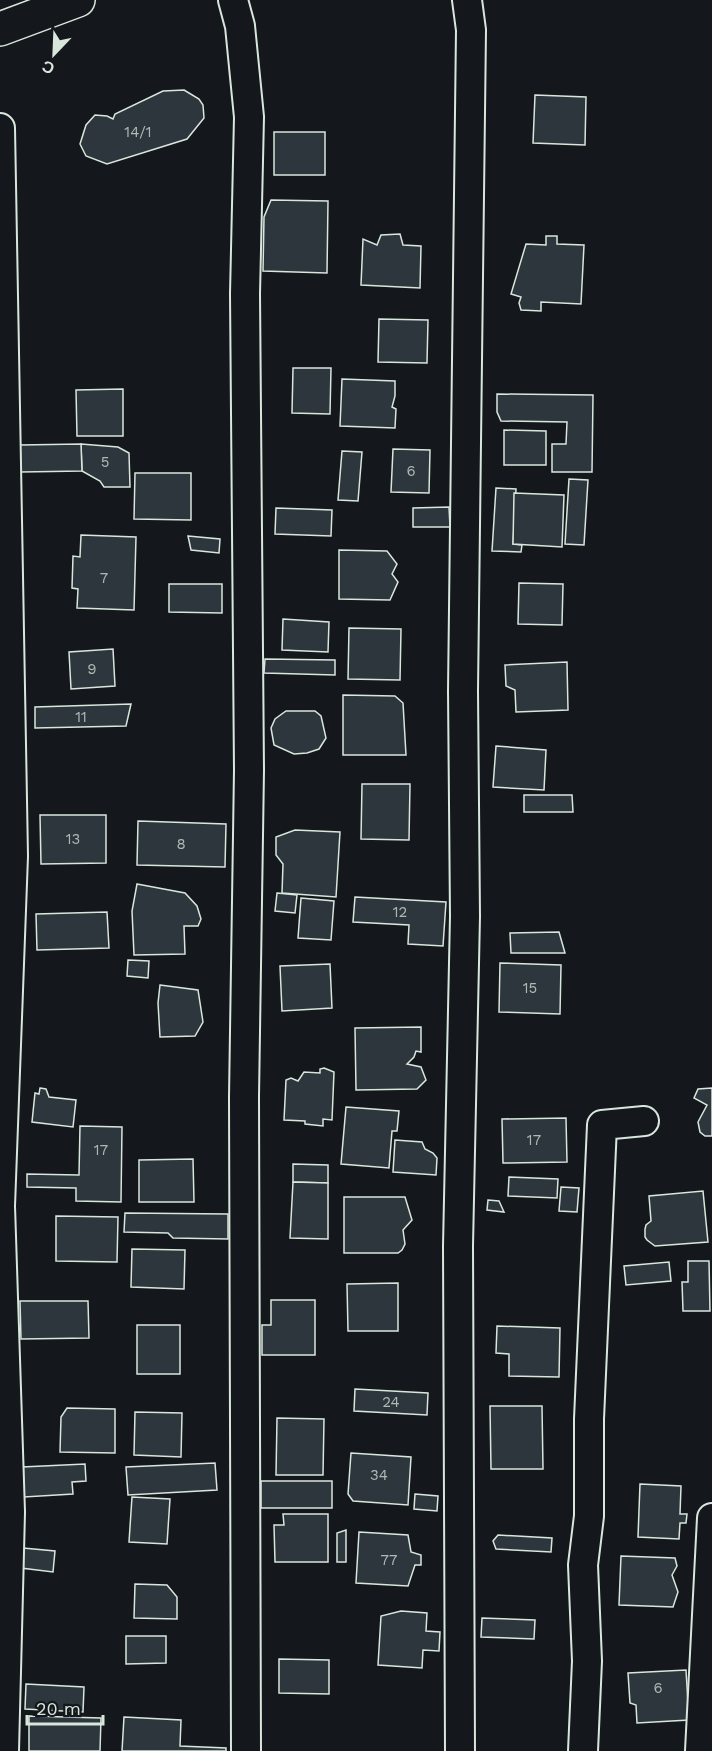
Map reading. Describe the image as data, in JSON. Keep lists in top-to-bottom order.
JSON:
{
  "house_numbers": [
    "14/1",
    "5",
    "6",
    "7",
    "9",
    "11",
    "13",
    "8",
    "12",
    "15",
    "17",
    "17",
    "24",
    "34",
    "77",
    "6"
  ],
  "scale_bar": "20 m",
  "north": "bottom left"
}
